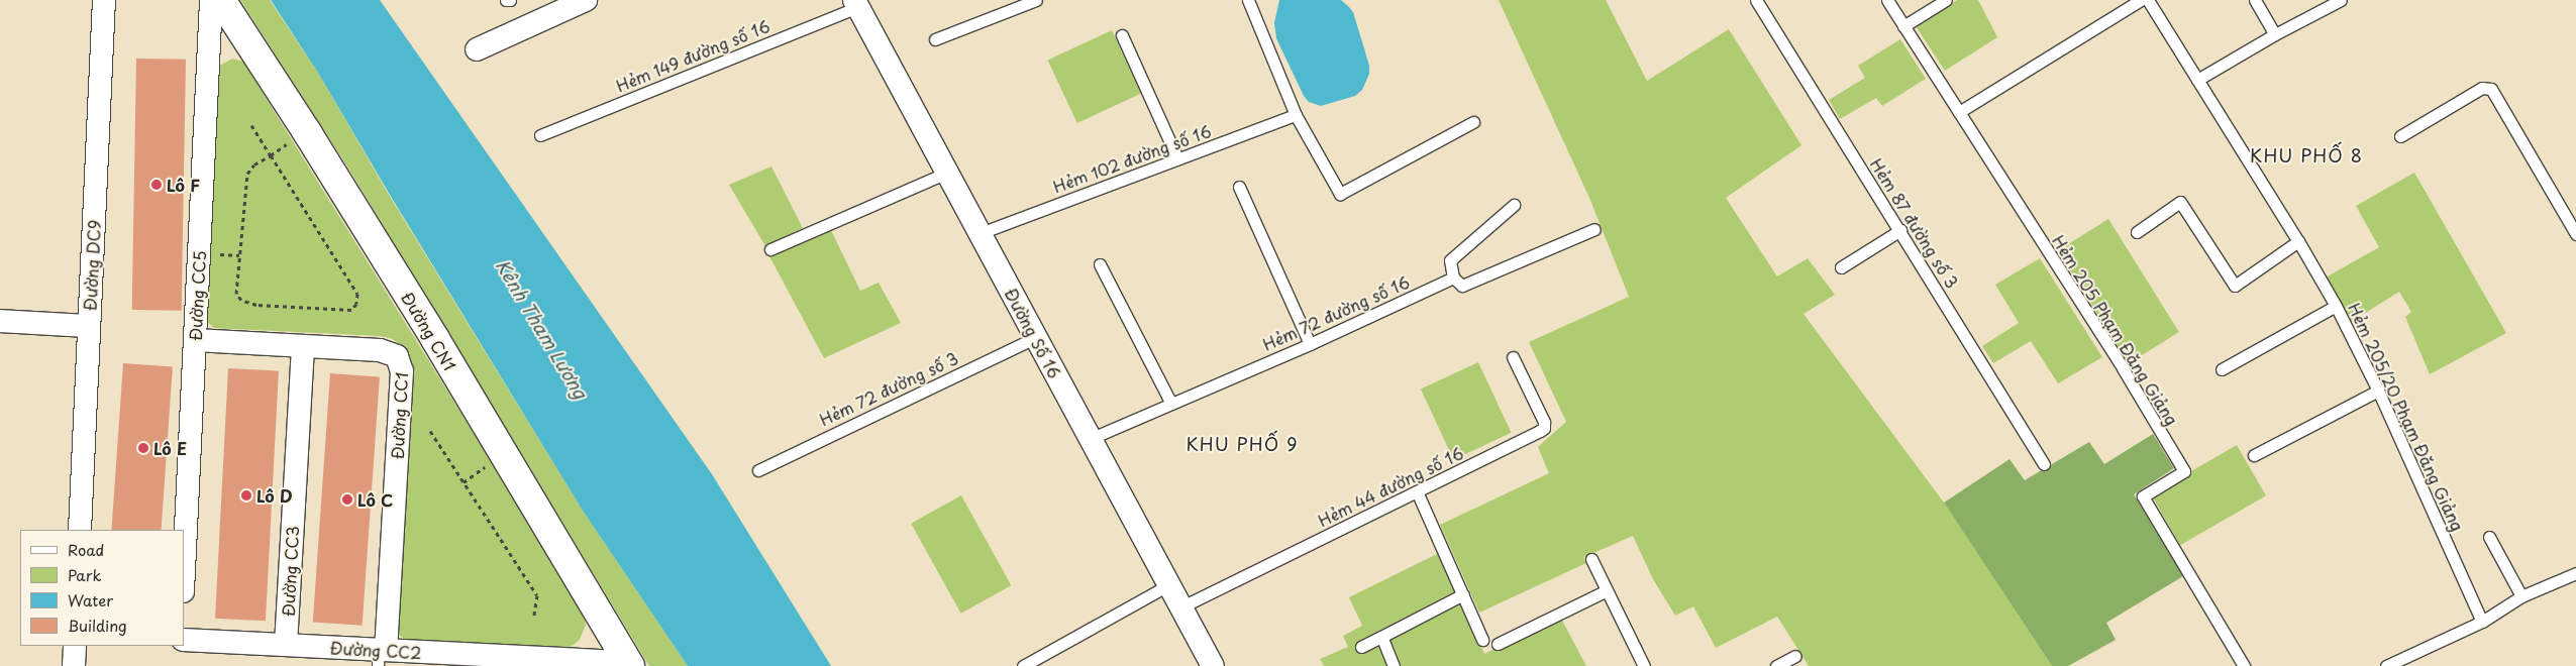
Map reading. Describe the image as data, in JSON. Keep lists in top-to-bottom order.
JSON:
{
  "streets": {
    "street": [
      "Đường DC9",
      "Đường CC5",
      "Đường CN1",
      "Đường Số 16",
      "Đường CC1",
      "Đường CC3",
      "Đường CC2"
    ],
    "lane": [
      "Hẻm 149 đường số 16",
      "Hẻm 102 đường số 16",
      "Hẻm 87 đường số 3",
      "Hẻm 72 đường số 16",
      "Hẻm 205 Phạm Đăng Giảng",
      "Hẻm 72 đường số 3",
      "Hẻm 205/20 Phạm Đăng Giảng",
      "Hẻm 44 đường số 16"
    ]
  },
  "crossings": [
    ["Hẻm 149 đường số 16", "Đường Số 16"],
    ["Hẻm 102 đường số 16", "Đường Số 16"],
    ["Đường CC5", "Đường CC1"],
    ["Hẻm 72 đường số 16", "Đường Số 16"],
    ["Đường CN1", "Đường CC2"],
    ["Đường Số 16", "Hẻm 72 đường số 3"],
    ["Đường Số 16", "Hẻm 44 đường số 16"],
    ["Đường CC1", "Đường CC3"],
    ["Đường CC1", "Đường CC2"],
    ["Đường CC3", "Đường CC2"]
  ],
  "districts": ["KHU PHỐ 8", "KHU PHỐ 9"],
  "water": ["Kênh Tham Lương"],
  "places": [
    "Lô F",
    "Lô E",
    "Lô D",
    "Lô C"
  ],
  "legend": [
    "Road",
    "Park",
    "Water",
    "Building"
  ]
}
